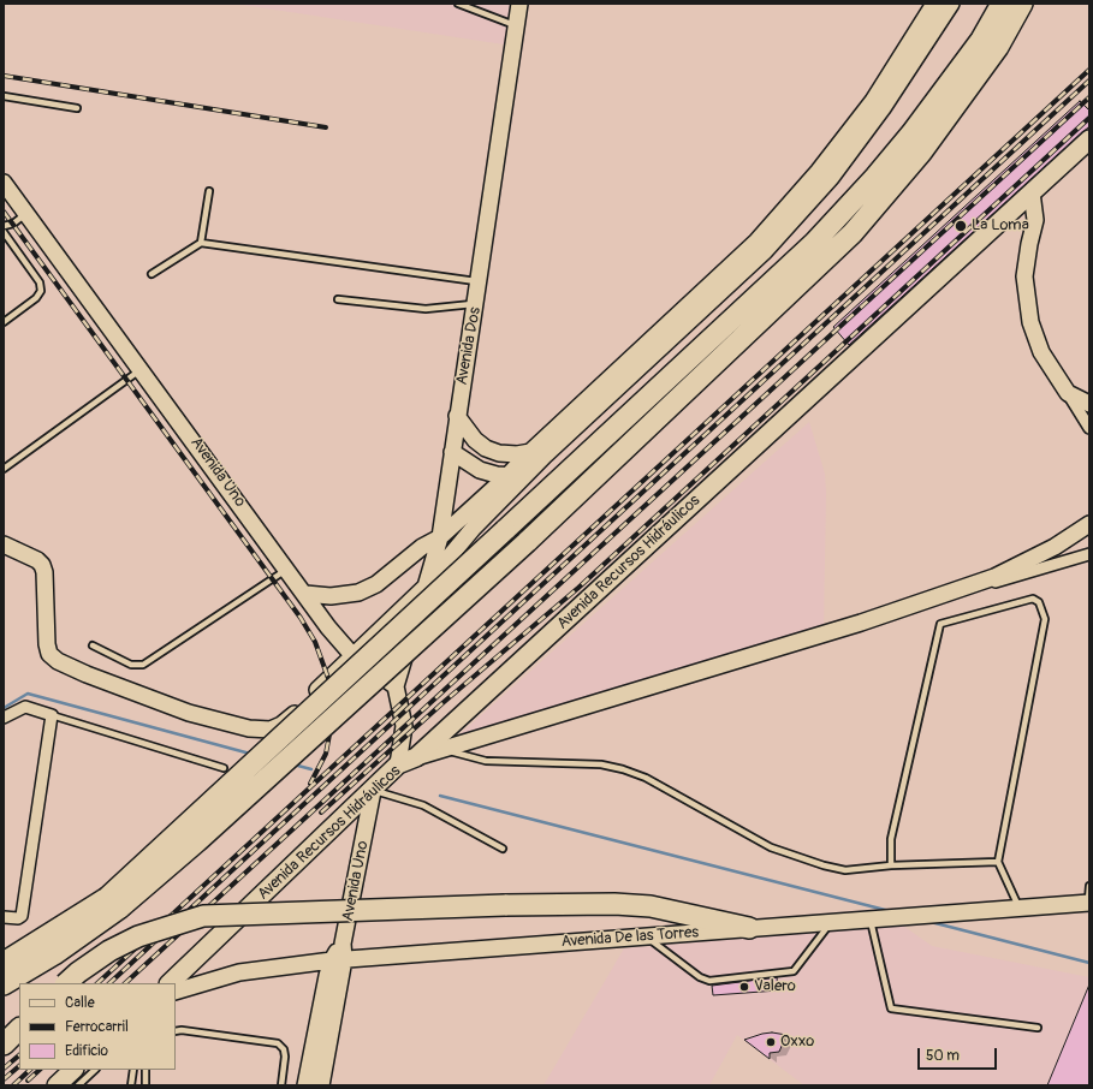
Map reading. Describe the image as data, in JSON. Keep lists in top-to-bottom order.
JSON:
{
  "streets": {
    "main road": [
      "Avenida Dos",
      "Avenida Uno",
      "Avenida Recursos Hidráulicos",
      "Avenida De las Torres"
    ]
  },
  "crossings": [
    ["Avenida Dos", "Avenida Uno"],
    ["Avenida Uno", "Avenida Recursos Hidráulicos"],
    ["Avenida Uno", "Avenida De las Torres"]
  ],
  "places": ["La Loma", "Valero", "Oxxo"],
  "legend": ["Calle", "Ferrocarril", "Edificio"],
  "scale_bar": "50 m"
}
